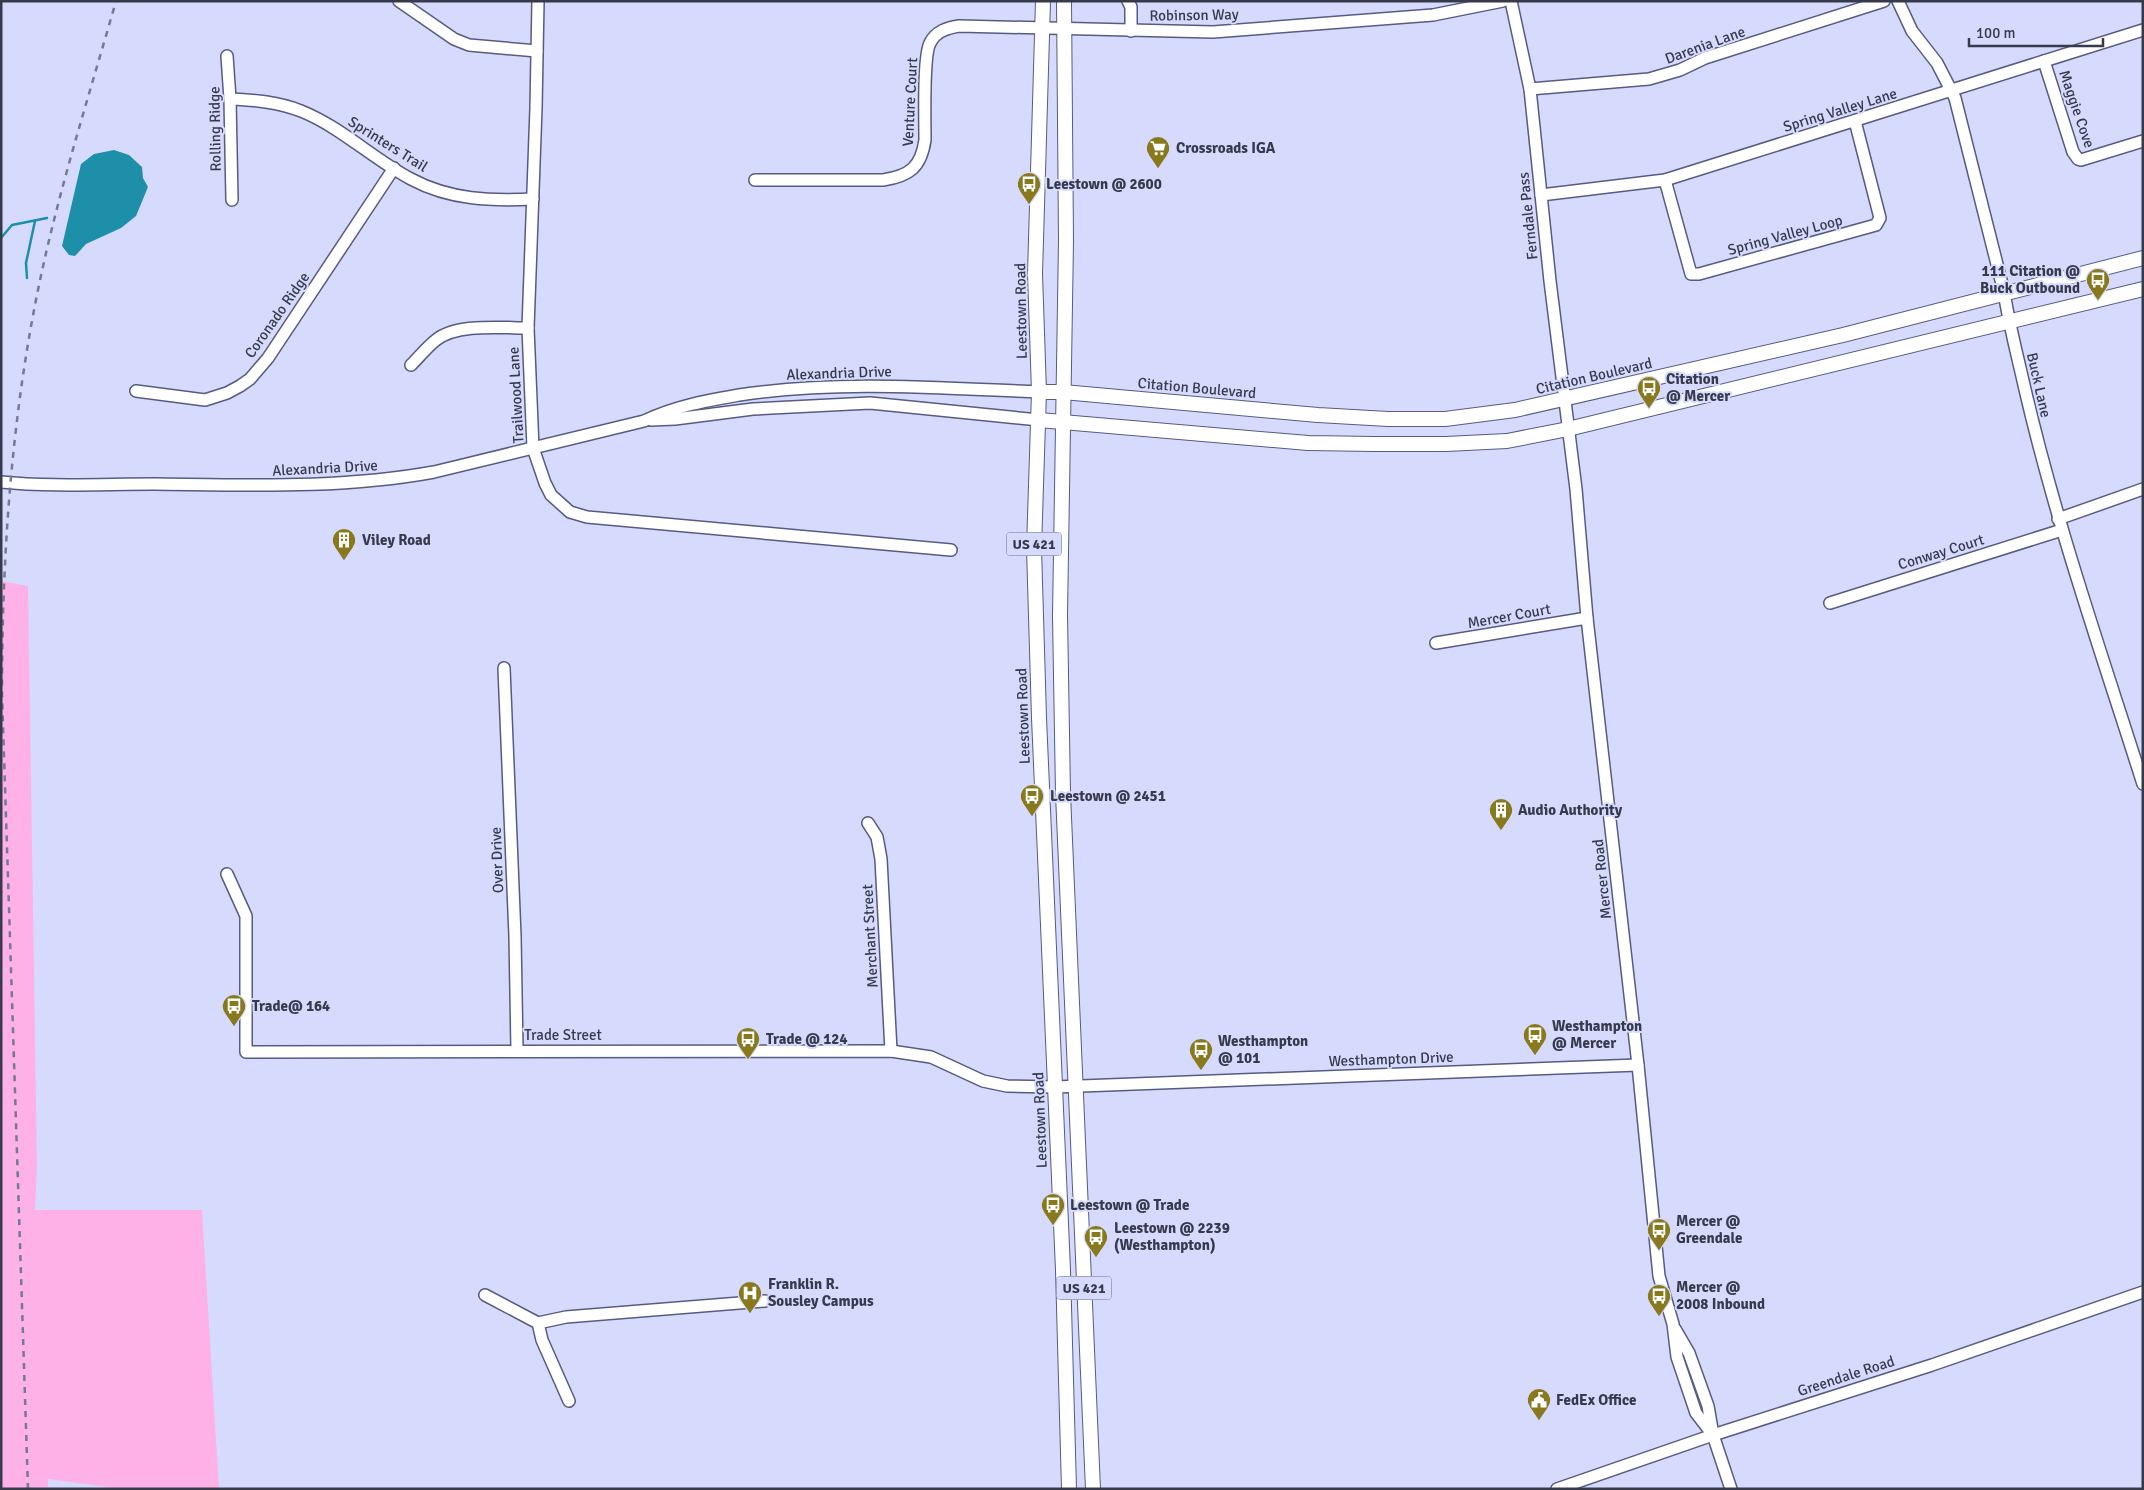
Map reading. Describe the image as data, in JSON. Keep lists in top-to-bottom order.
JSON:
{
  "streets": {
    "main road": ["Leestown Road", "Citation Boulevard", "US 421"],
    "street": [
      "Robinson Way",
      "Darenia Lane",
      "Venture Court",
      "Maggie Cove",
      "Spring Valley Lane",
      "Rolling Ridge",
      "Sprinters Trail",
      "Ferndale Pass",
      "Spring Valley Loop",
      "Coronado Ridge",
      "Alexandria Drive",
      "Buck Lane",
      "Trailwood Lane",
      "Conway Court",
      "Mercer Court",
      "Over Drive",
      "Mercer Road",
      "Merchant Street",
      "Trade Street",
      "Westhampton Drive",
      "Greendale Road"
    ]
  },
  "crossings": [
    ["Robinson Way", "Venture Court"],
    ["Robinson Way", "US 421"],
    ["Darenia Lane", "Ferndale Pass"],
    ["Venture Court", "Leestown Road"],
    ["Venture Court", "US 421"],
    ["Maggie Cove", "Spring Valley Lane"],
    ["Spring Valley Lane", "Ferndale Pass"],
    ["Spring Valley Lane", "Spring Valley Loop"],
    ["Spring Valley Lane", "Buck Lane"],
    ["Rolling Ridge", "Sprinters Trail"],
    ["Sprinters Trail", "Coronado Ridge"],
    ["Sprinters Trail", "Trailwood Lane"],
    ["Ferndale Pass", "Citation Boulevard"],
    ["Ferndale Pass", "Mercer Road"],
    ["Leestown Road", "Alexandria Drive"],
    ["Leestown Road", "Citation Boulevard"],
    ["Leestown Road", "Trade Street"],
    ["Leestown Road", "Westhampton Drive"],
    ["Alexandria Drive", "Citation Boulevard"],
    ["Alexandria Drive", "Trailwood Lane"],
    ["Citation Boulevard", "Buck Lane"],
    ["Citation Boulevard", "US 421"],
    ["Buck Lane", "Conway Court"],
    ["US 421", "Westhampton Drive"],
    ["Mercer Court", "Mercer Road"],
    ["Over Drive", "Trade Street"],
    ["Mercer Road", "Westhampton Drive"],
    ["Mercer Road", "Greendale Road"],
    ["Merchant Street", "Trade Street"],
    ["Trade Street", "Westhampton Drive"]
  ],
  "places": {
    "supermarket": ["Crossroads IGA"],
    "bus stop": [
      "Leestown @ 2600",
      "111 Citation @ Buck Outbound",
      "Citation @ Mercer",
      "Leestown @ 2451",
      "Trade@ 164",
      "Westhampton @ Mercer",
      "Trade @ 124",
      "Westhampton @ 101",
      "Leestown @ Trade",
      "Mercer @ Greendale",
      "Leestown @ 2239 (Westhampton)",
      "Mercer @ 2008 Inbound"
    ],
    "building": ["Viley Road", "Audio Authority"],
    "hospital": ["Franklin R. Sousley Campus"],
    "public building": ["FedEx Office"]
  },
  "scale_bar": "100 m"
}
